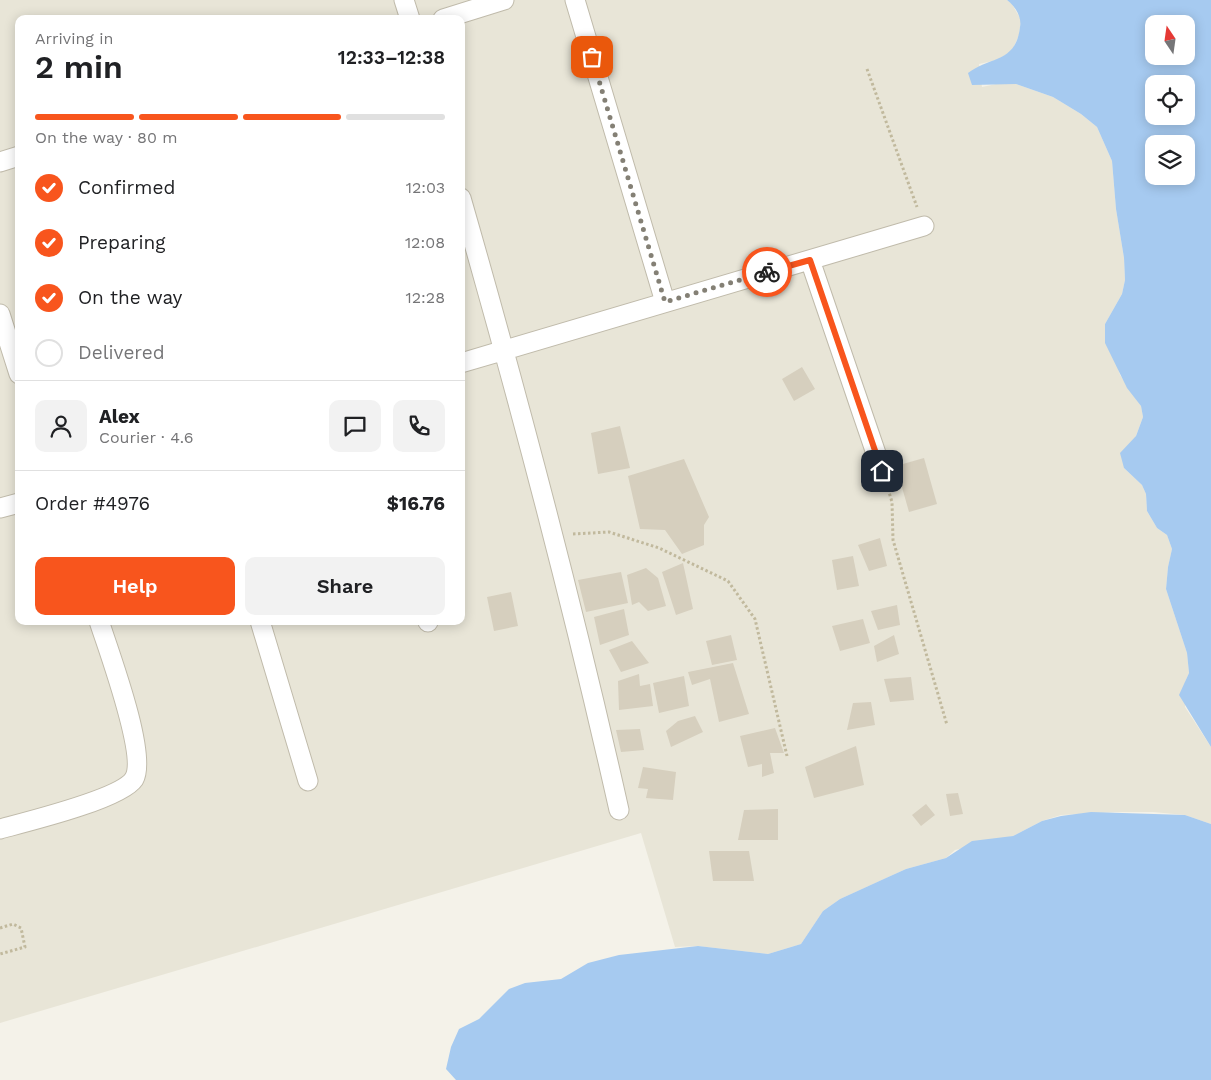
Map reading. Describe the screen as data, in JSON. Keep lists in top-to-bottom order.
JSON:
{
  "north": "top",
  "page": {
    "heading": ["2 min", "Arriving in", "12:33–12:38"],
    "panel": [
      "Alex",
      "Courier · 4.6",
      "Order #4976",
      "$16.76"
    ],
    "bar": "On the way · 80 m",
    "list": [
      ["Confirmed", "12:03"],
      ["Preparing", "12:08"],
      ["On the way", "12:28"],
      "Delivered"
    ],
    "buttons": ["Help", "Share"]
  }
}
